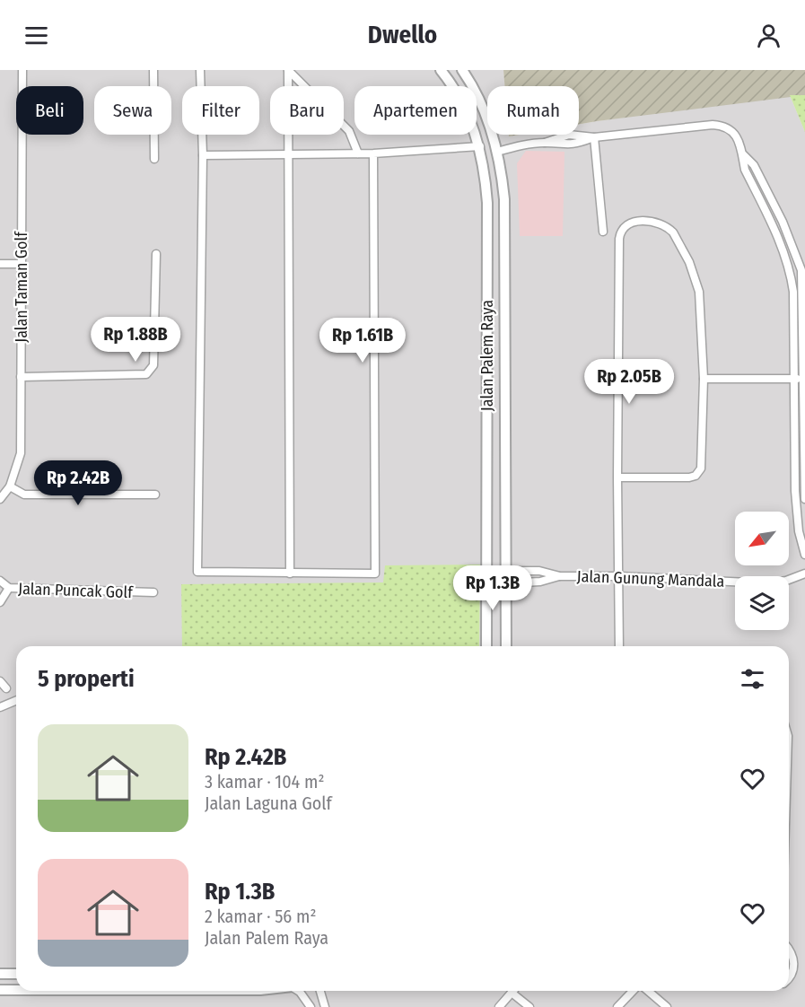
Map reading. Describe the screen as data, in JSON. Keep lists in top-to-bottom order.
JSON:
{
  "streets": {
    "street": [
      "Jalan Taman Golf",
      "Jalan Palem Raya",
      "Jalan Gunung Mandala",
      "Jalan Puncak Golf"
    ]
  },
  "crossings": [
    ["Jalan Palem Raya", "Jalan Gunung Mandala"]
  ],
  "north": "bottom left",
  "page": {
    "header": "Dwello",
    "chip": [
      "Beli",
      "Sewa",
      "Filter",
      "Baru",
      "Apartemen",
      "Rumah"
    ],
    "price": [
      "Rp 1.88B",
      "Rp 1.61B",
      "Rp 2.05B",
      "Rp 2.42B",
      "Rp 1.3B"
    ],
    "heading": "5 properti",
    "list": [
      {
        "name": "Rp 2.42B",
        "note": "3 kamar · 104 m² · Jalan Laguna Golf"
      },
      {
        "name": "Rp 1.3B",
        "note": "2 kamar · 56 m² · Jalan Palem Raya"
      }
    ]
  }
}
